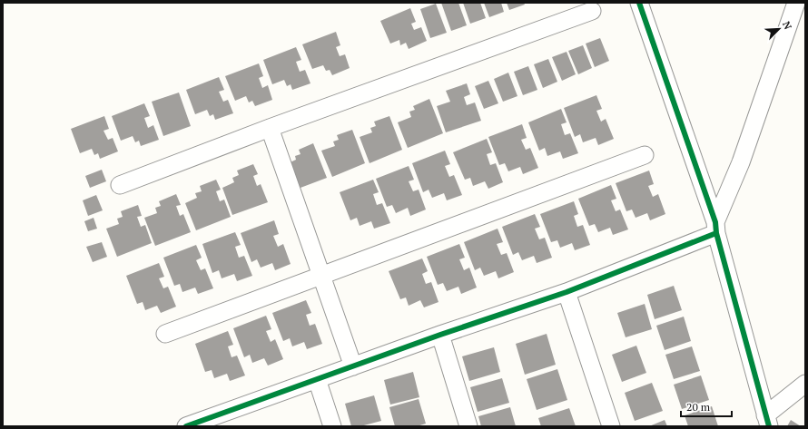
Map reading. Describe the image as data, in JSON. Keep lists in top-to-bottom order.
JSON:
{
  "scale_bar": "20 m",
  "north": "top right"
}
